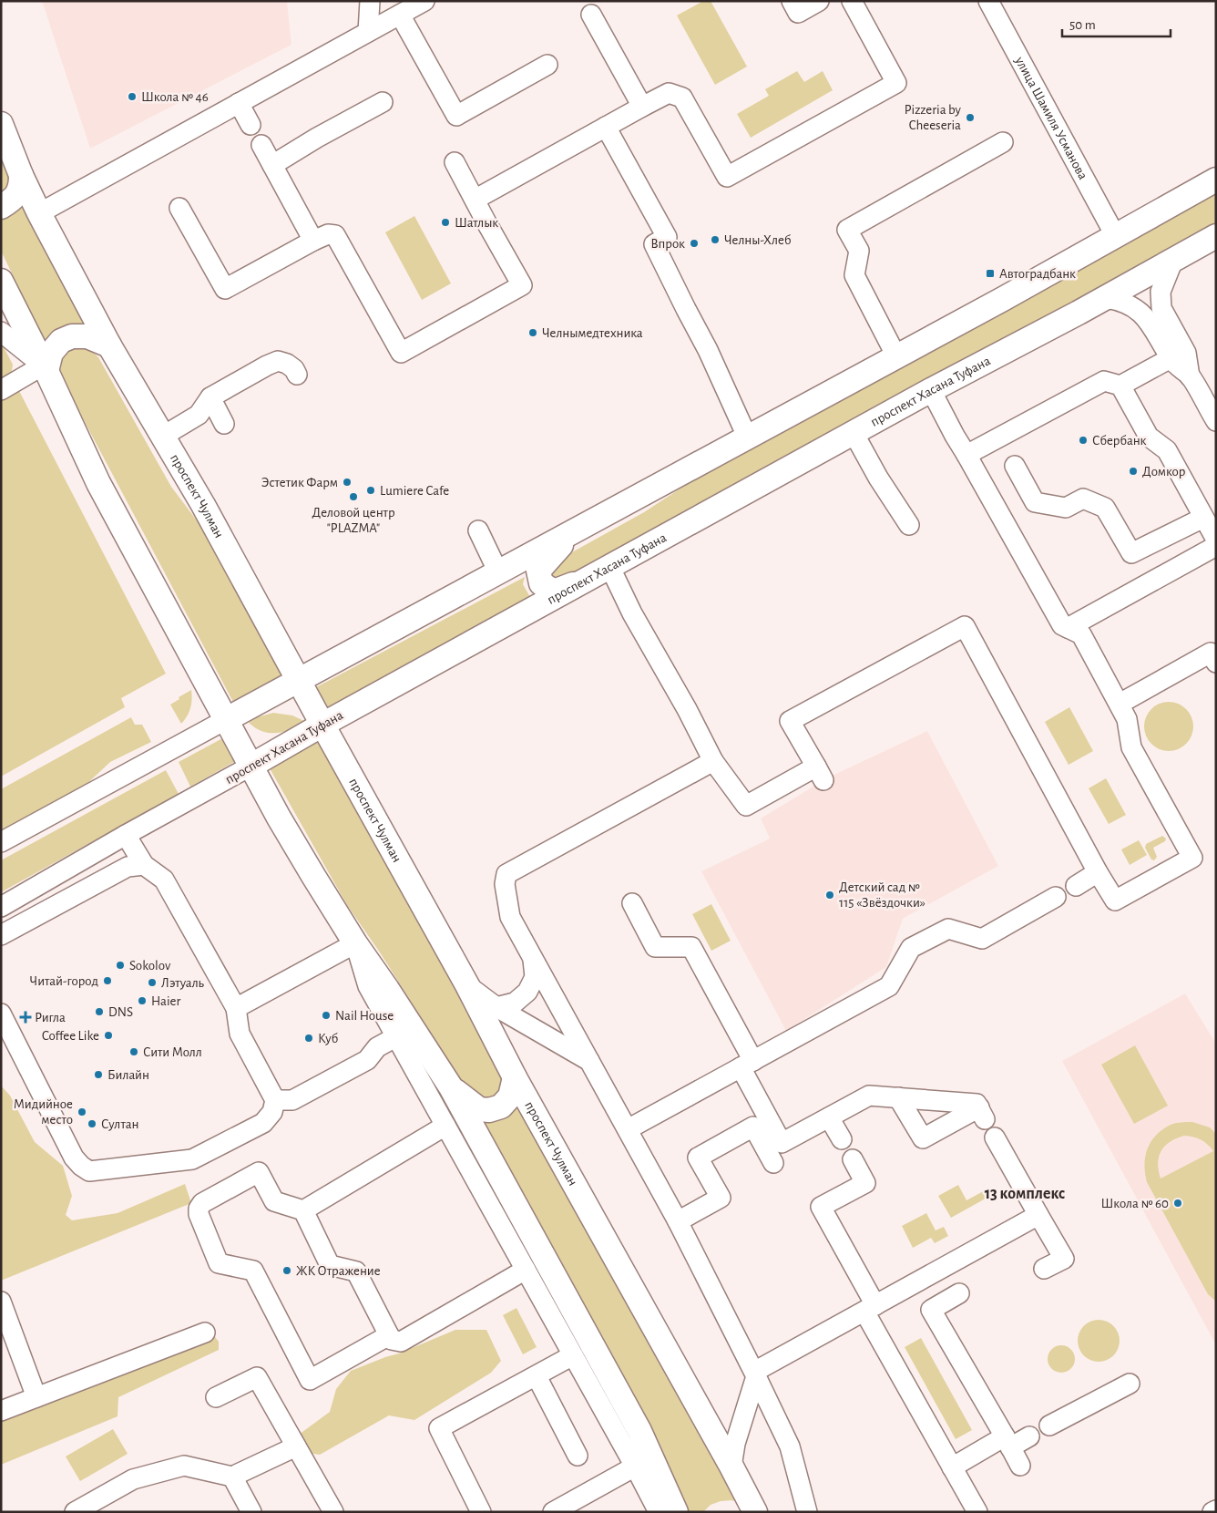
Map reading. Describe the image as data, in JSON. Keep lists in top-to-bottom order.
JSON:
{
  "streets": {
    "main road": ["проспект Хасана Туфана", "проспект Чулман"],
    "street": ["улица Шамиля Усманова"]
  },
  "crossings": [
    ["проспект Хасана Туфана", "проспект Чулман"]
  ],
  "districts": ["13 комплекс"],
  "places": {
    "other": [
      "Школа № 46",
      "Pizzeria by Cheeseria",
      "Шатлык",
      "Челны-Хлеб",
      "Впрок",
      "Челнымедтехника",
      "Сбербанк",
      "Домкор",
      "Эстетик Фарм",
      "Lumiere Cafe",
      "Деловой центр \"PLAZMA\"",
      "Детский сад № 115 «Звёздочки»",
      "Sokolov",
      "Читай-город",
      "Лэтуаль",
      "Haier",
      "DNS",
      "Nail House",
      "Coffee Like",
      "Куб",
      "Сити Молл",
      "Билайн",
      "Мидийное место",
      "Султан",
      "Школа № 60",
      "ЖК Отражение"
    ],
    "transit": ["Автоградбанк"],
    "health": ["Ригла"]
  },
  "scale_bar": "50 m"
}
